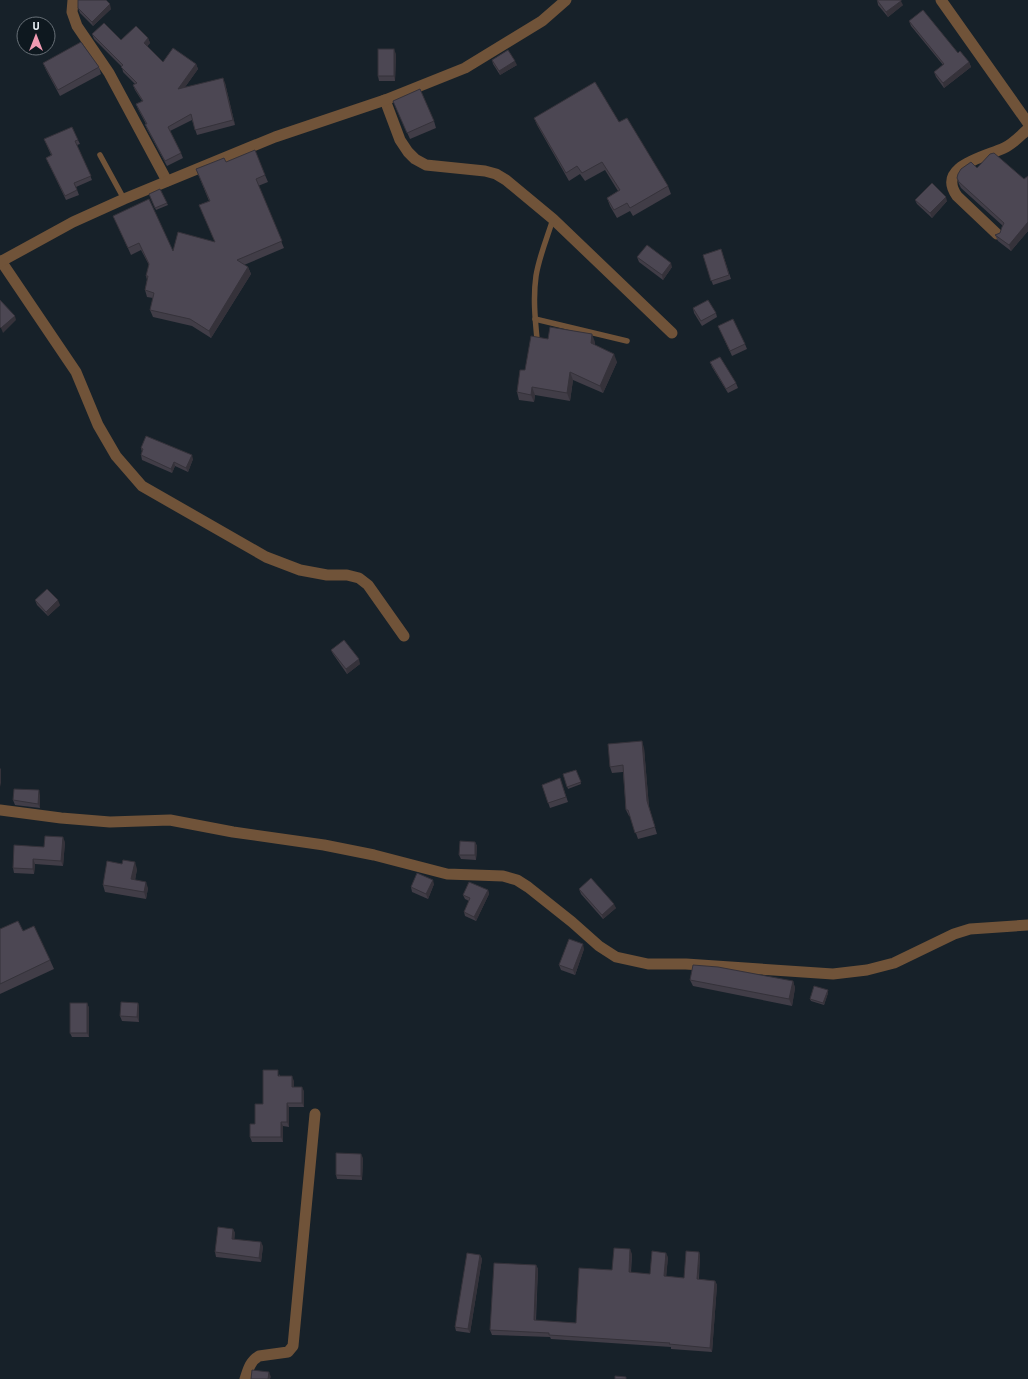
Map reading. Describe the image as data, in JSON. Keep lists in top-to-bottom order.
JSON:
{
  "north": "top"
}
